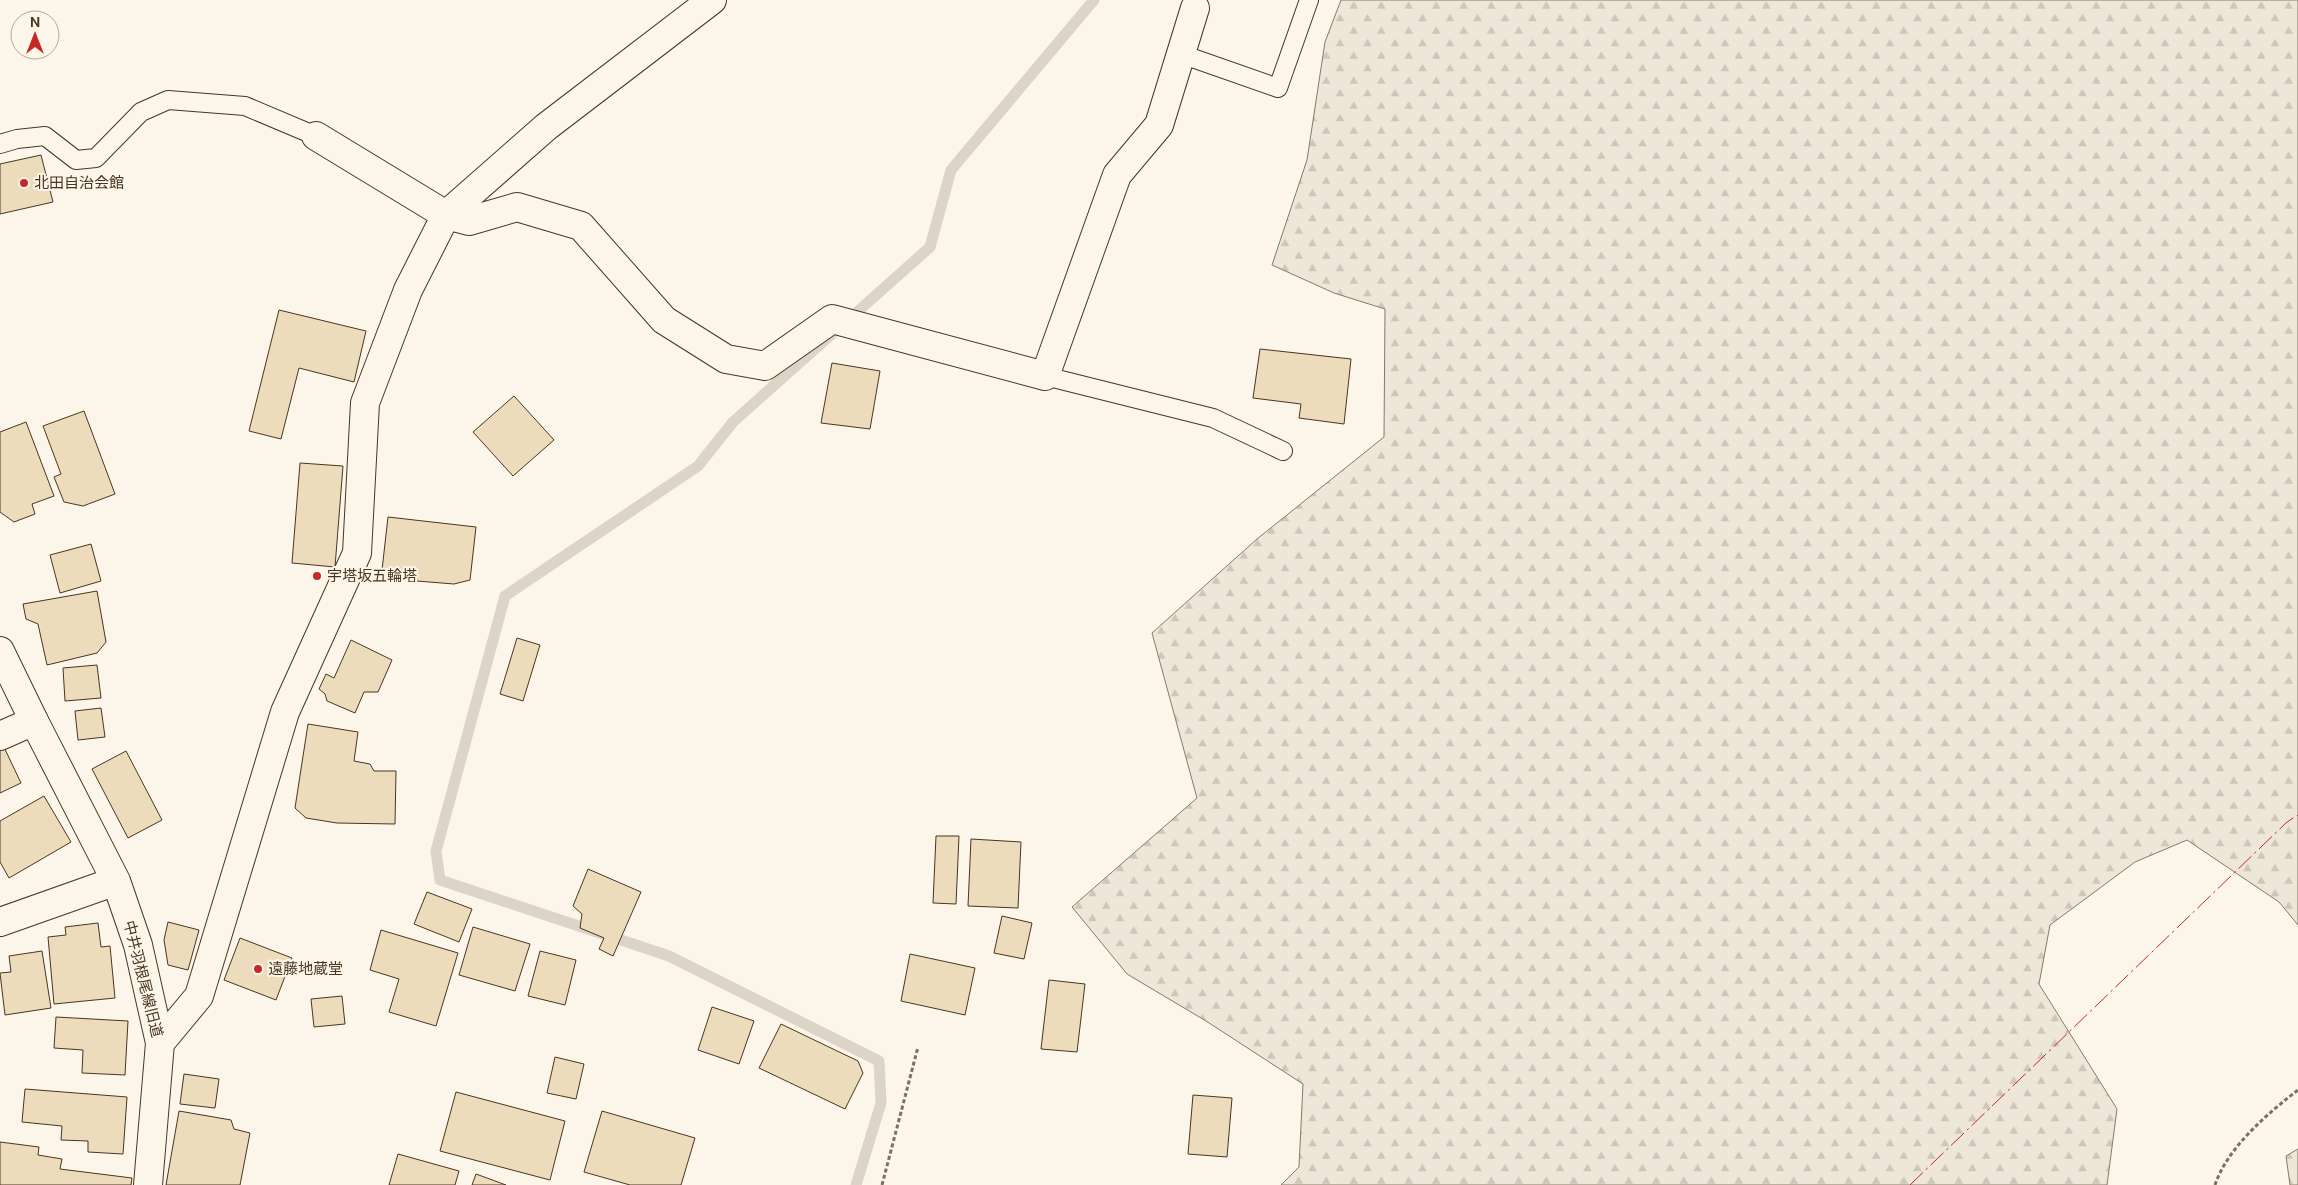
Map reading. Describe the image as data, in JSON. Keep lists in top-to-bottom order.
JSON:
{
  "streets": {
    "street": ["中井羽根尾線旧道"]
  },
  "places": ["北田自治会館", "宇塔坂五輪塔", "遠藤地蔵堂"],
  "north": "top"
}
